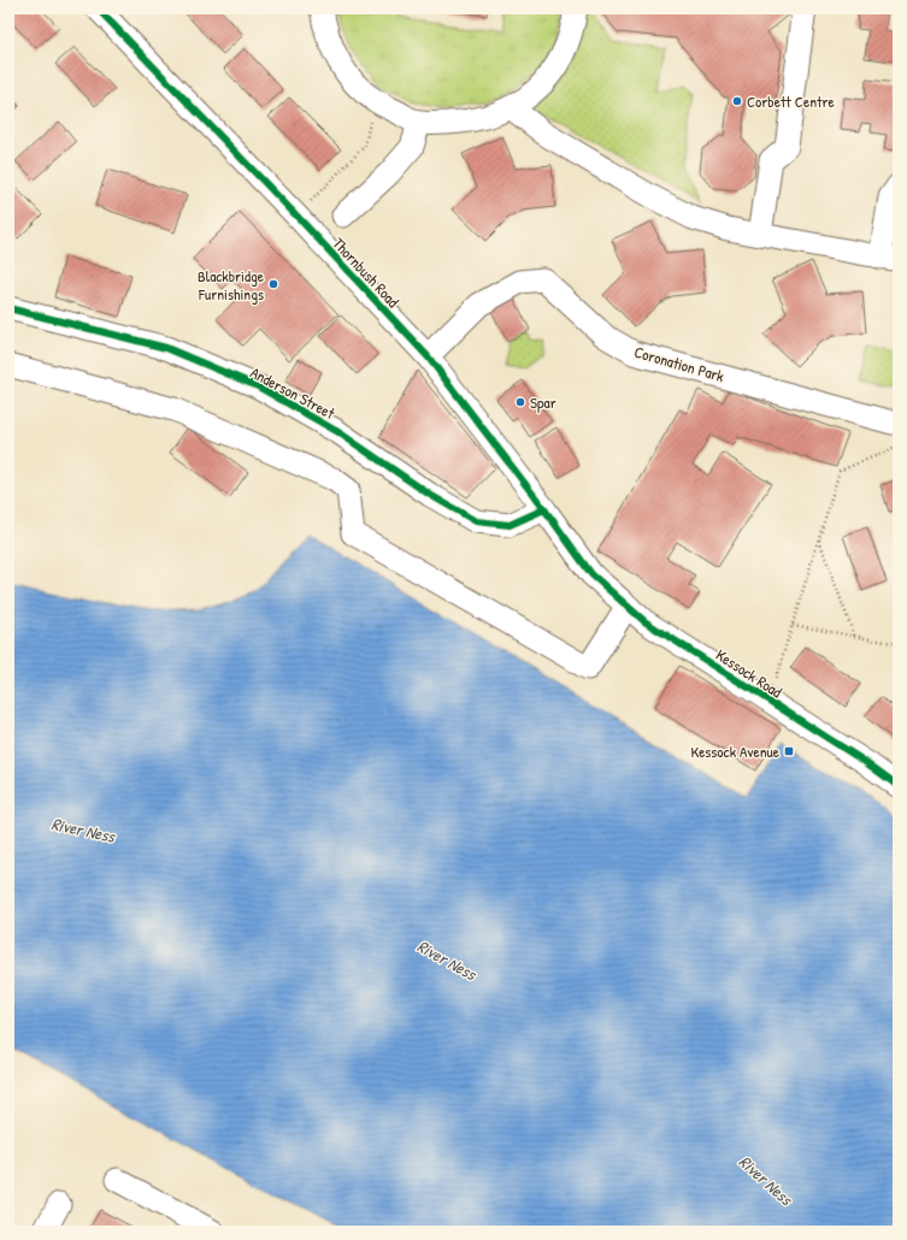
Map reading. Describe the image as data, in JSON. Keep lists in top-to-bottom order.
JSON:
{
  "streets": {
    "street": [
      "Thornbush Road",
      "Coronation Park",
      "Anderson Street",
      "Kessock Road"
    ]
  },
  "crossings": [
    ["Thornbush Road", "Coronation Park"],
    ["Thornbush Road", "Anderson Street"],
    ["Thornbush Road", "Kessock Road"]
  ],
  "water": ["River Ness"],
  "places": {
    "other": ["Corbett Centre", "Blackbridge Furnishings", "Spar"],
    "transit": ["Kessock Avenue"]
  }
}
